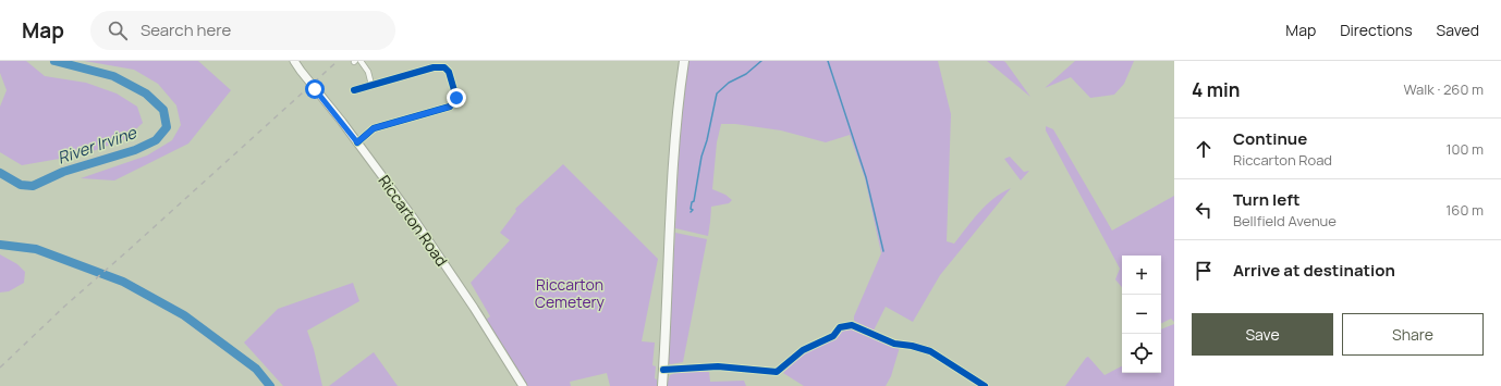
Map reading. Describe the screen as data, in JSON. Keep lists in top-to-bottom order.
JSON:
{
  "streets": {
    "main road": ["Riccarton Road"]
  },
  "water": ["River Irvine"],
  "parks": ["Riccarton Cemetery"],
  "page": {
    "header": "Map",
    "search": "Search here",
    "nav": ["Map", "Directions", "Saved"],
    "heading": ["4 min", "Walk · 260 m"],
    "list": [
      ["Continue", "Riccarton Road", "100 m"],
      ["Turn left", "Bellfield Avenue", "160 m"],
      "Arrive at destination"
    ],
    "map_buttons": ["+", "−"],
    "buttons": ["Save", "Share"]
  }
}
